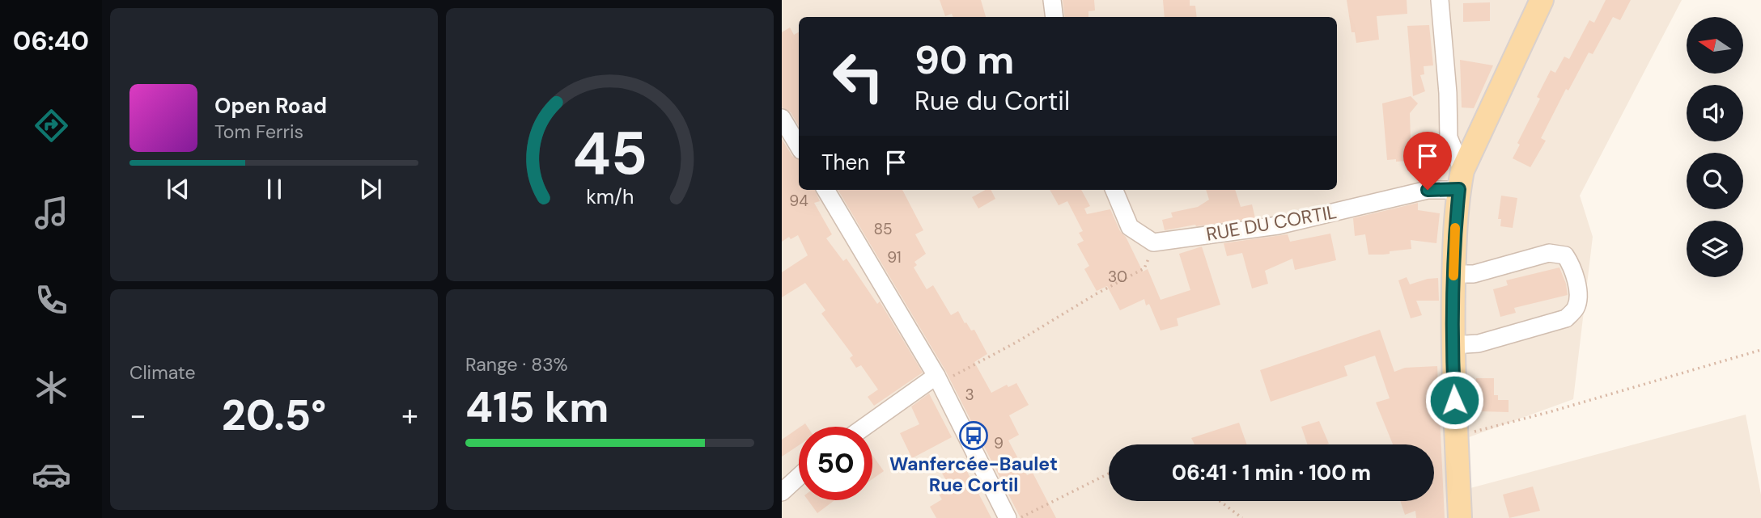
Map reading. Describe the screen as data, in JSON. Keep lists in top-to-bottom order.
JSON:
{
  "streets": {
    "street": ["RUE DU CORTIL"]
  },
  "places": {
    "bus stop": ["Wanfercée-Baulet Rue Cortil"]
  },
  "house_numbers": [
    "94",
    "85",
    "91",
    "30",
    "3",
    "9"
  ],
  "north": "left",
  "page": {
    "tabs": "06:40",
    "turn": ["90 m", "Rue du Cortil"],
    "song": ["Open Road", "Tom Ferris"],
    "then": "Then",
    "tile": [
      "Climate",
      ["Range · 83%", "415 km"]
    ],
    "heat": ["−", "20.5°", "+"],
    "limit": "50",
    "trip": "06:41 · 1 min · 100 m",
    "gauge": ["45", "km/h"]
  }
}
